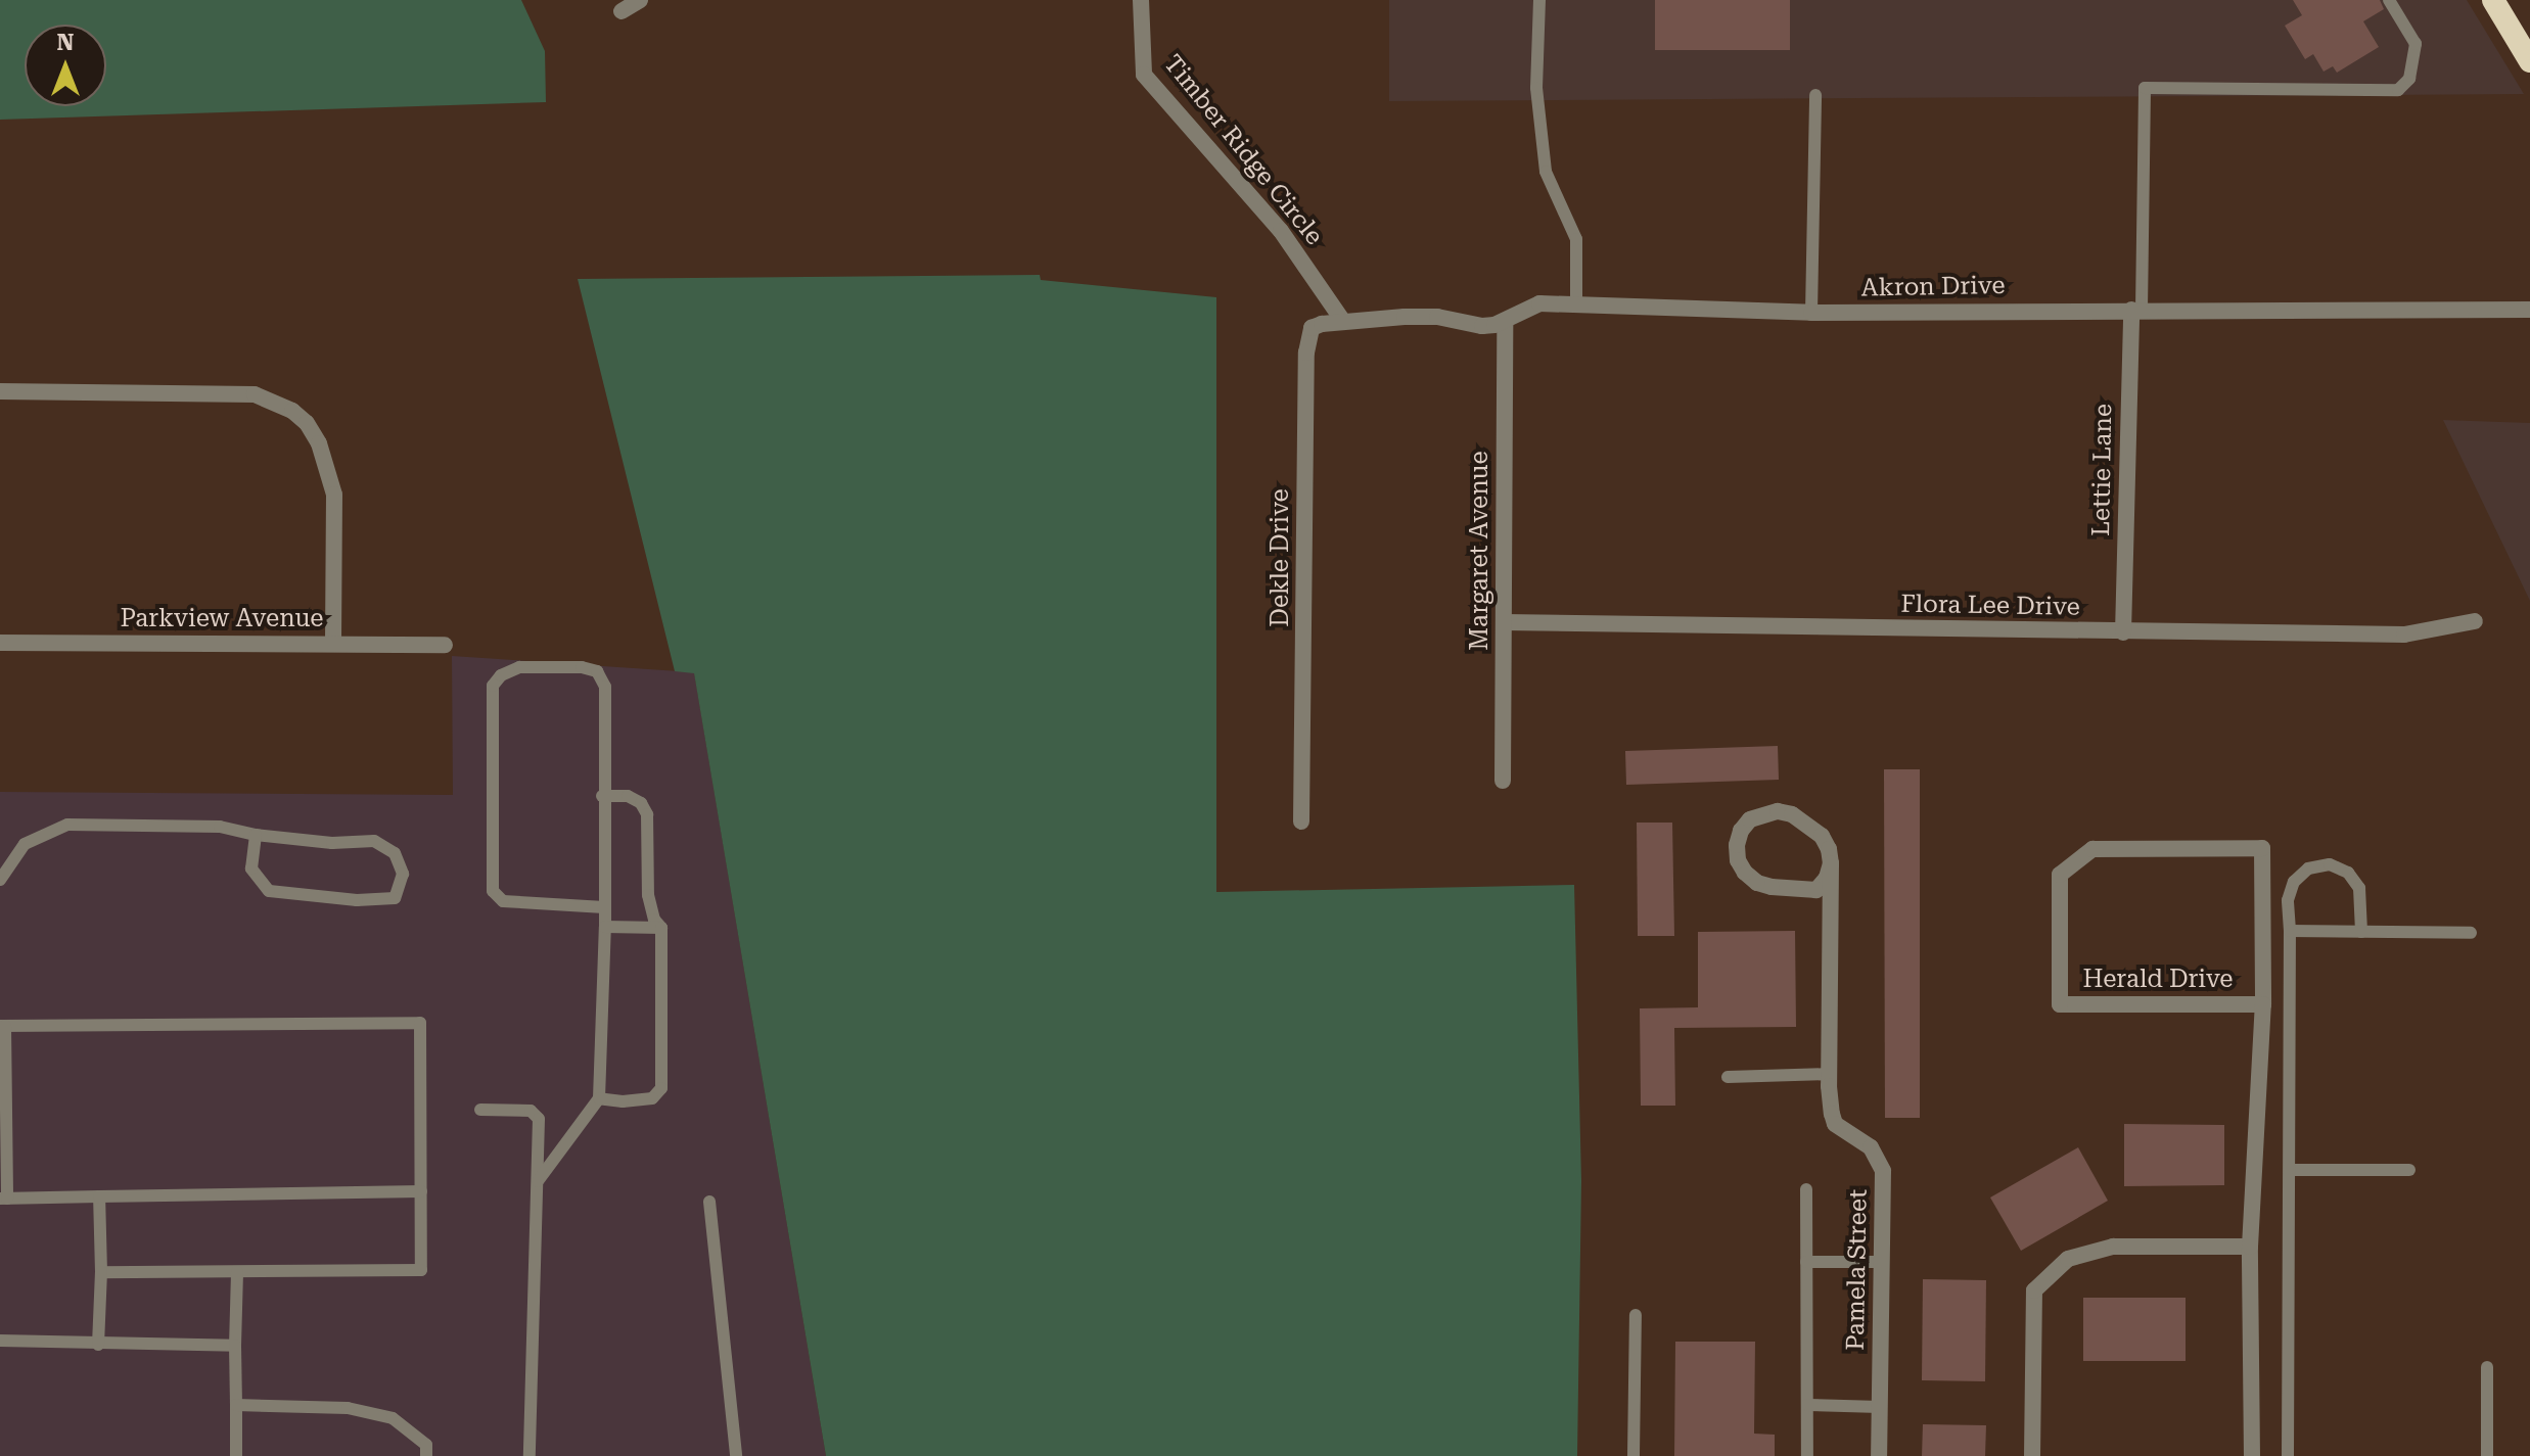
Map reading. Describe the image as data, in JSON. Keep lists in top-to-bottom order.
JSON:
{
  "streets": {
    "street": [
      "Timber Ridge Circle",
      "Akron Drive",
      "Lettie Lane",
      "Margaret Avenue",
      "Dekle Drive",
      "Flora Lee Drive",
      "Parkview Avenue",
      "Herald Drive",
      "Pamela Street"
    ]
  },
  "crossings": [
    ["Timber Ridge Circle", "Akron Drive"],
    ["Timber Ridge Circle", "Dekle Drive"],
    ["Akron Drive", "Lettie Lane"],
    ["Akron Drive", "Margaret Avenue"],
    ["Akron Drive", "Dekle Drive"],
    ["Lettie Lane", "Flora Lee Drive"],
    ["Margaret Avenue", "Flora Lee Drive"]
  ],
  "north": "top"
}
